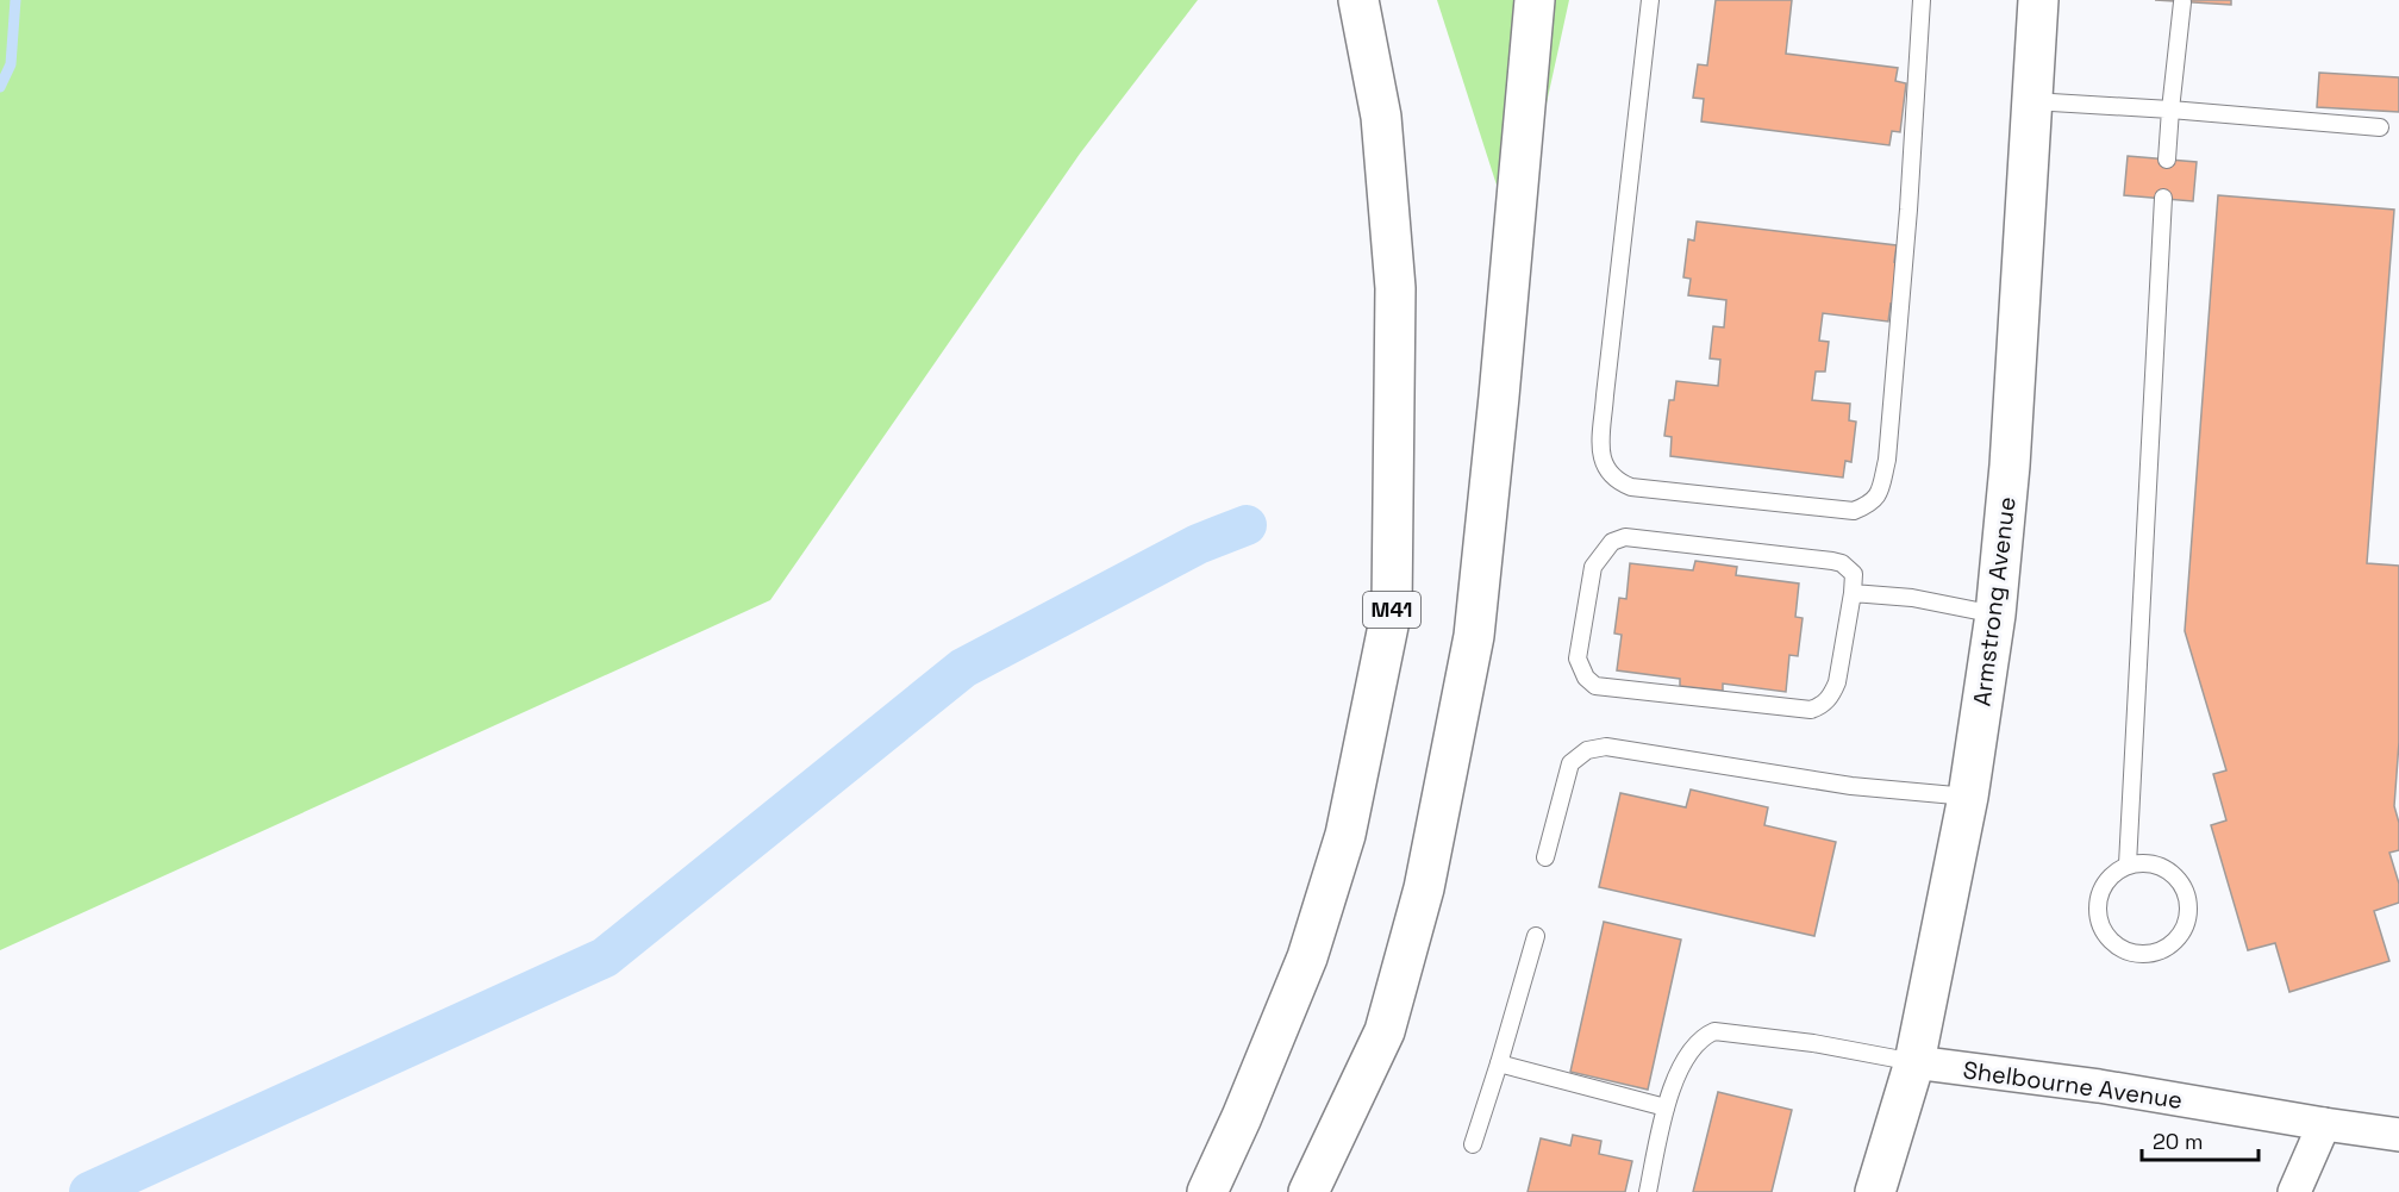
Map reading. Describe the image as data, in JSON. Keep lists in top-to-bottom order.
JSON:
{
  "streets": {
    "main road": ["Armstrong Avenue", "M41"],
    "street": ["Shelbourne Avenue"]
  },
  "crossings": [
    ["Armstrong Avenue", "Shelbourne Avenue"]
  ],
  "scale_bar": "20 m"
}
